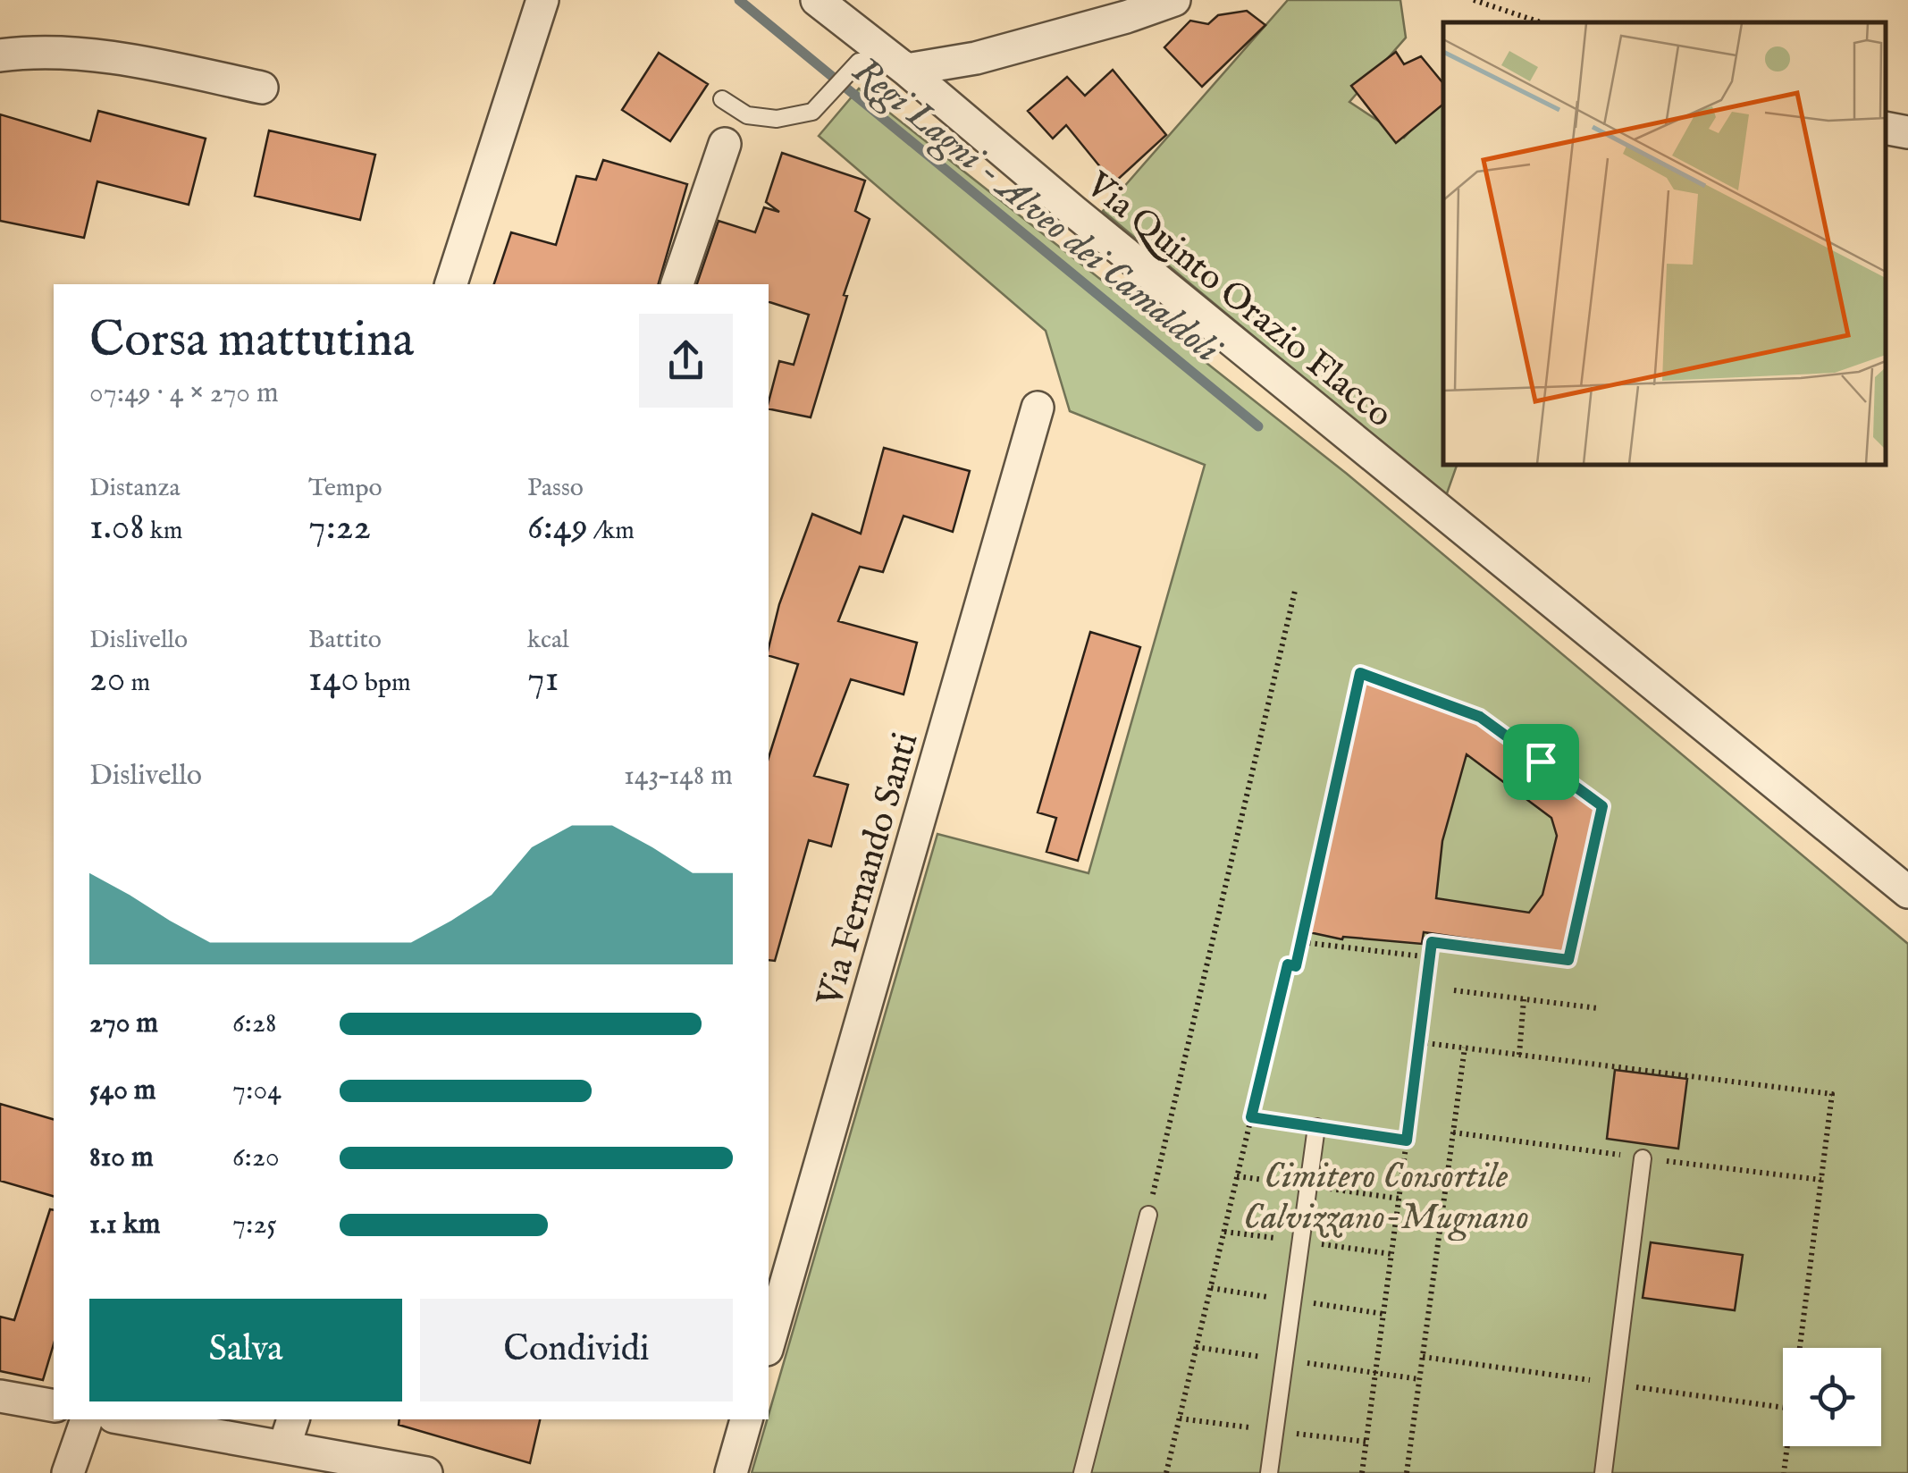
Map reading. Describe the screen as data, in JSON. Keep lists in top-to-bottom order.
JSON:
{
  "streets": {
    "street": ["Via Quinto Orazio Flacco", "Via Fernando Santi"]
  },
  "water": ["Regi Lagni - Alveo dei Camaldoli"],
  "parks": ["Cimitero Consortile Calvizzano-Mugnano"],
  "page": {
    "heading": ["Corsa mattutina", "07:49 · 4 × 270 m"],
    "stats": [
      ["Distanza", "1.08 km"],
      ["Tempo", "7:22"],
      ["Passo", "6:49 /km"],
      ["Dislivello", "20 m"],
      ["Battito", "140 bpm"],
      ["kcal", "71"]
    ],
    "chart": ["Dislivello", "143–148 m"],
    "list": [
      {
        "name": "270 m",
        "note": "6:28"
      },
      {
        "name": "540 m",
        "note": "7:04"
      },
      {
        "name": "810 m",
        "note": "6:20"
      },
      {
        "name": "1.1 km",
        "note": "7:25"
      }
    ],
    "buttons": ["Salva", "Condividi"]
  }
}
